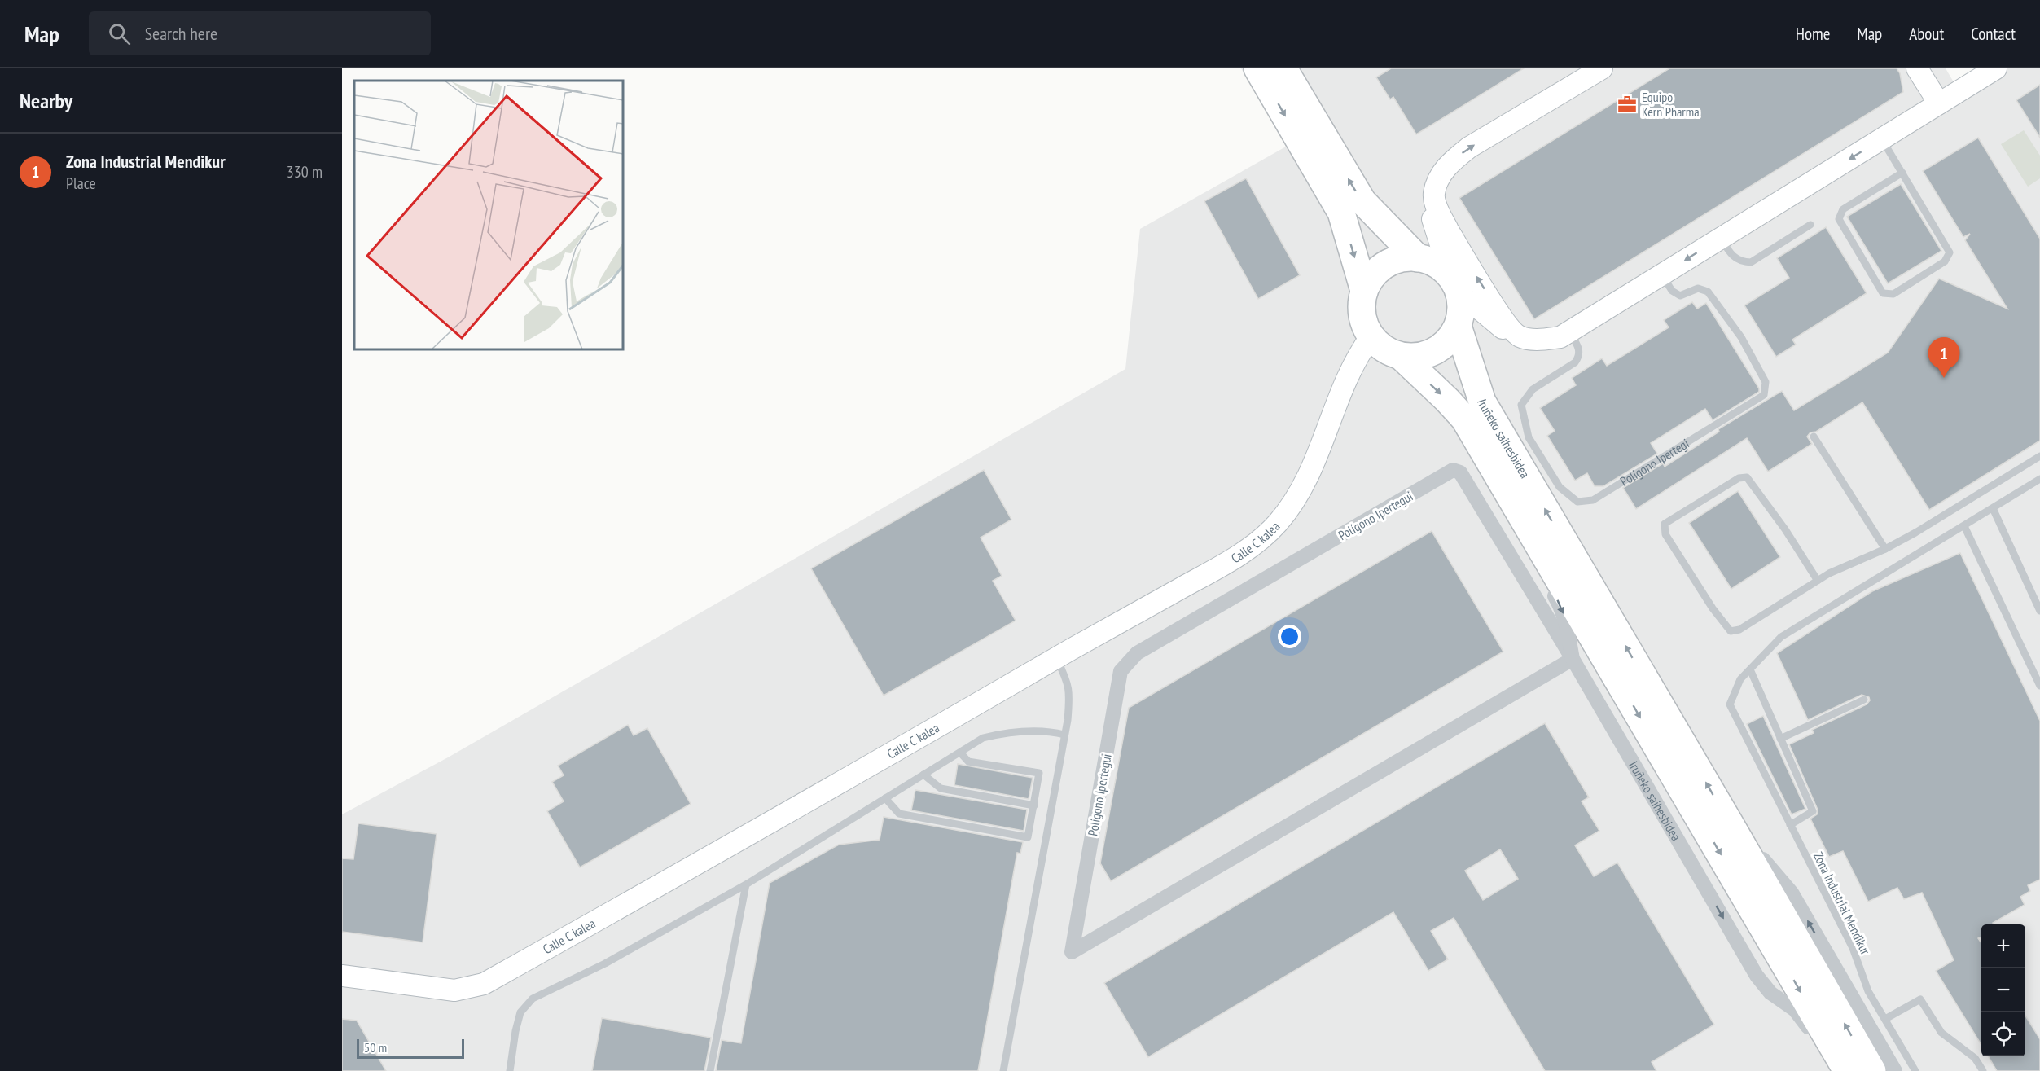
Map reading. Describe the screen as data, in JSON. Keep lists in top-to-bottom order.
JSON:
{
  "streets": {
    "highway": ["Iruñeko saihesbidea"],
    "street": ["Polígono Ipertegui", "Calle C kalea"],
    "lane": ["Polígono Ipertegi", "Zona Industrial Mendikur"]
  },
  "crossings": [
    ["Iruñeko saihesbidea", "Polígono Ipertegui"],
    ["Iruñeko saihesbidea", "Calle C kalea"]
  ],
  "places": {
    "office": ["Equipo Kern Pharma"]
  },
  "scale_bar": "50 m",
  "page": {
    "header": "Map",
    "search": "Search here",
    "nav": [
      "Home",
      "Map",
      "About",
      "Contact"
    ],
    "heading": "Nearby",
    "list": [
      {
        "mark": "1",
        "name": "Zona Industrial Mendikur",
        "note": "Place",
        "value": "330 m"
      }
    ],
    "pins": "1",
    "map_buttons": ["+", "−"],
    "scale": "50 m"
  }
}
